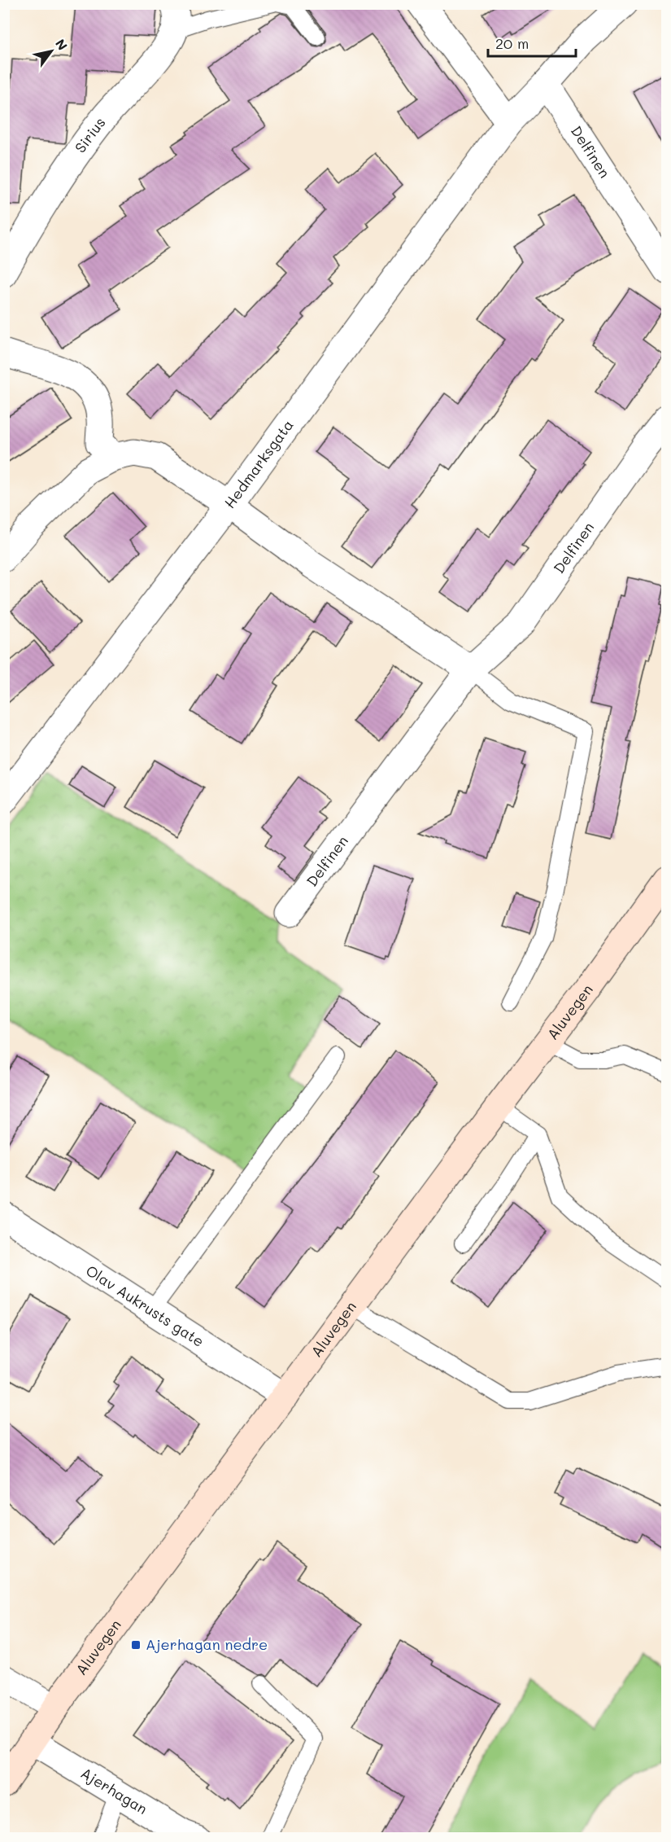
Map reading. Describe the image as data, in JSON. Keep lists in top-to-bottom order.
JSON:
{
  "streets": {
    "main road": ["Aluvegen"],
    "street": [
      "Sirius",
      "Delfinen",
      "Hedmarksgata",
      "Olav Aukrusts gate",
      "Ajerhagan"
    ]
  },
  "crossings": [
    ["Delfinen", "Hedmarksgata"],
    ["Aluvegen", "Olav Aukrusts gate"],
    ["Aluvegen", "Ajerhagan"]
  ],
  "places": {
    "transit": ["Ajerhagan nedre"]
  },
  "scale_bar": "20 m",
  "north": "top right"
}
